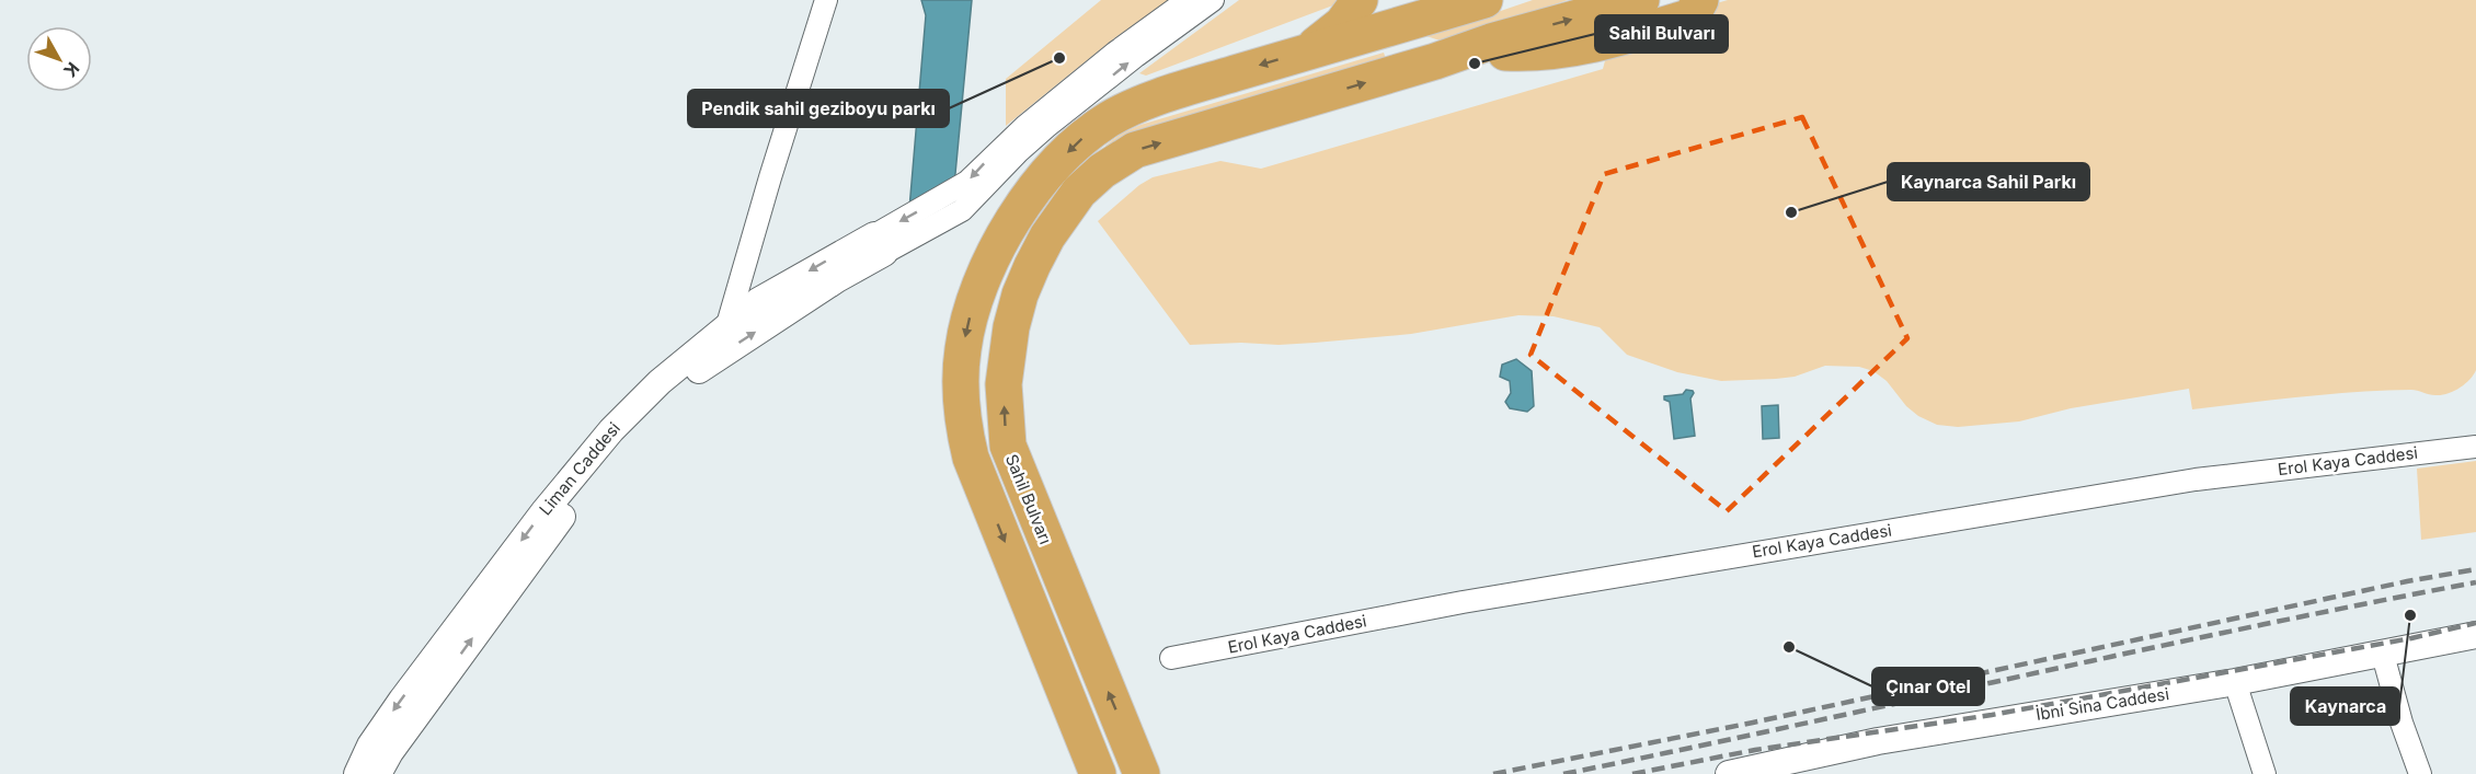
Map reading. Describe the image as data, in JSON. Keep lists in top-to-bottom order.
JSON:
{
  "streets": {
    "highway": ["Sahil Bulvarı"],
    "street": ["Erol Kaya Caddesi", "Liman Caddesi", "İbni Sina Caddesi"]
  },
  "places": [
    "Pendik sahil geziboyu parkı",
    "Sahil Bulvarı",
    "Kaynarca Sahil Parkı",
    "Kaynarca",
    "Çınar Otel"
  ],
  "north": "bottom right"
}
